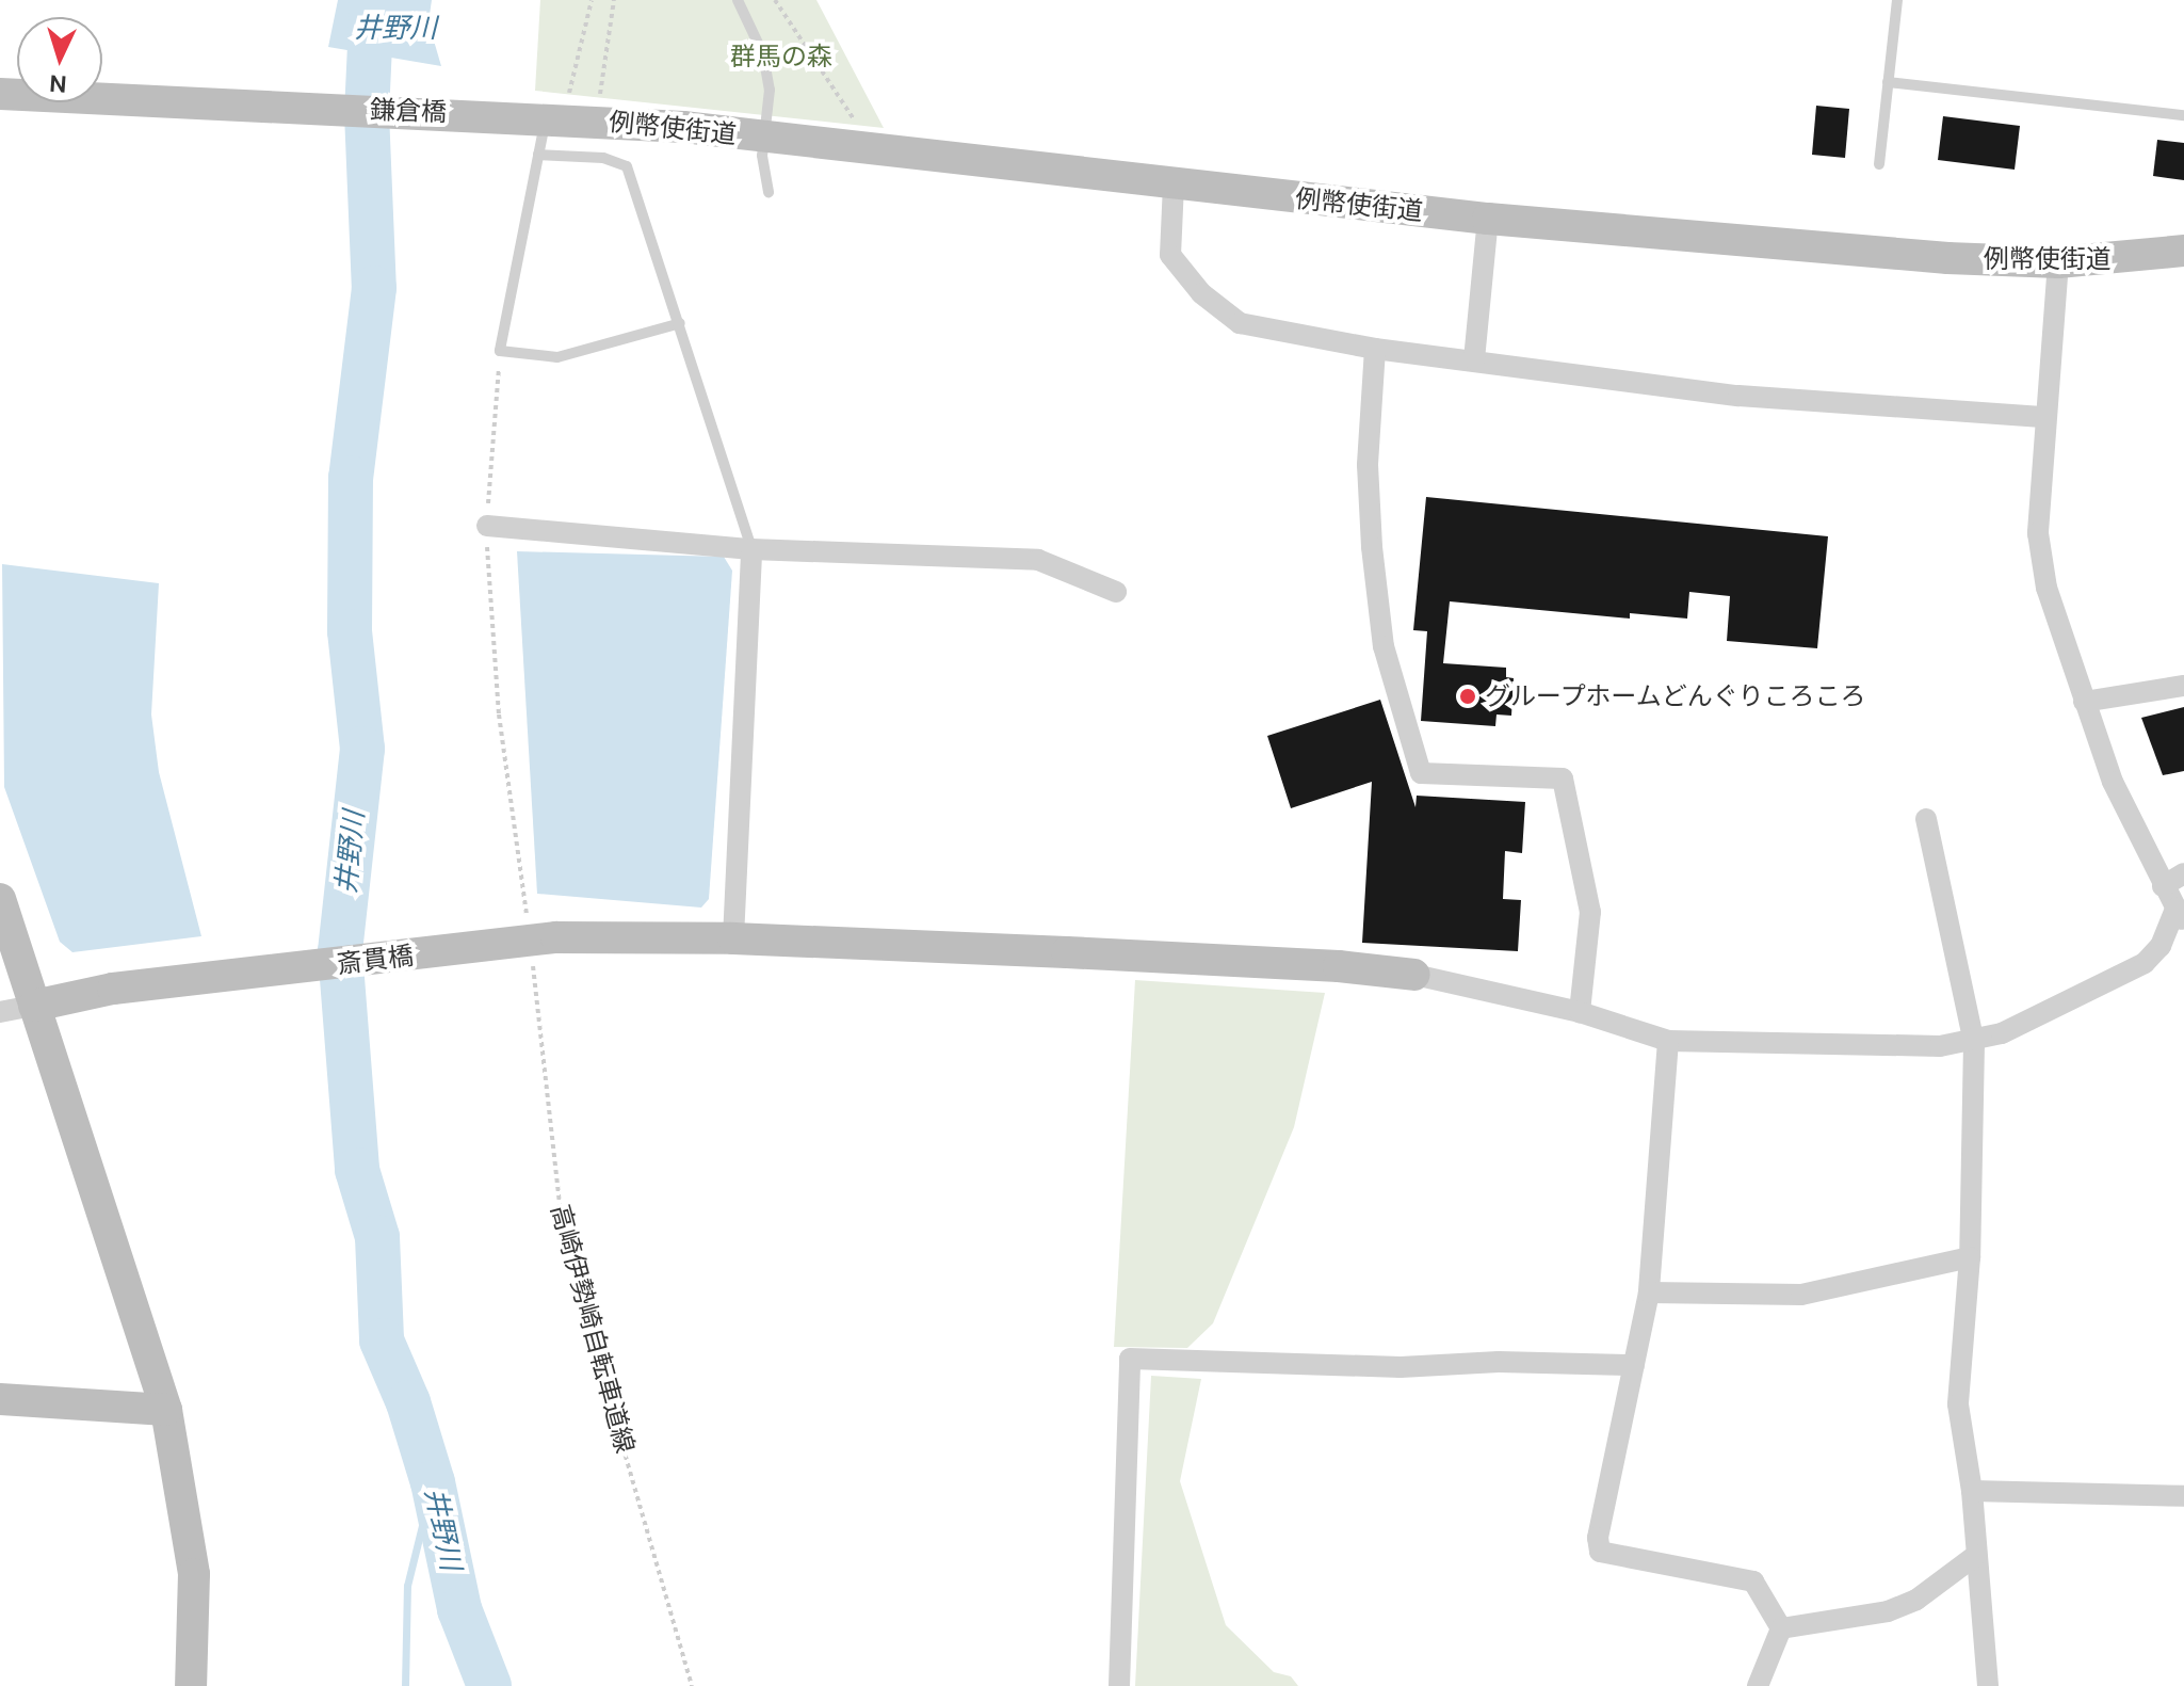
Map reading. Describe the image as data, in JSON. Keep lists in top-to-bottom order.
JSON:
{
  "streets": {
    "street": ["鎌倉橋", "例幣使街道", "斎貫橋"],
    "path": ["高崎伊勢崎自転車道線"]
  },
  "crossings": [
    ["鎌倉橋", "例幣使街道"]
  ],
  "water": ["井野川"],
  "parks": ["群馬の森"],
  "places": ["グループホームどんぐりころころ"],
  "north": "bottom"
}
